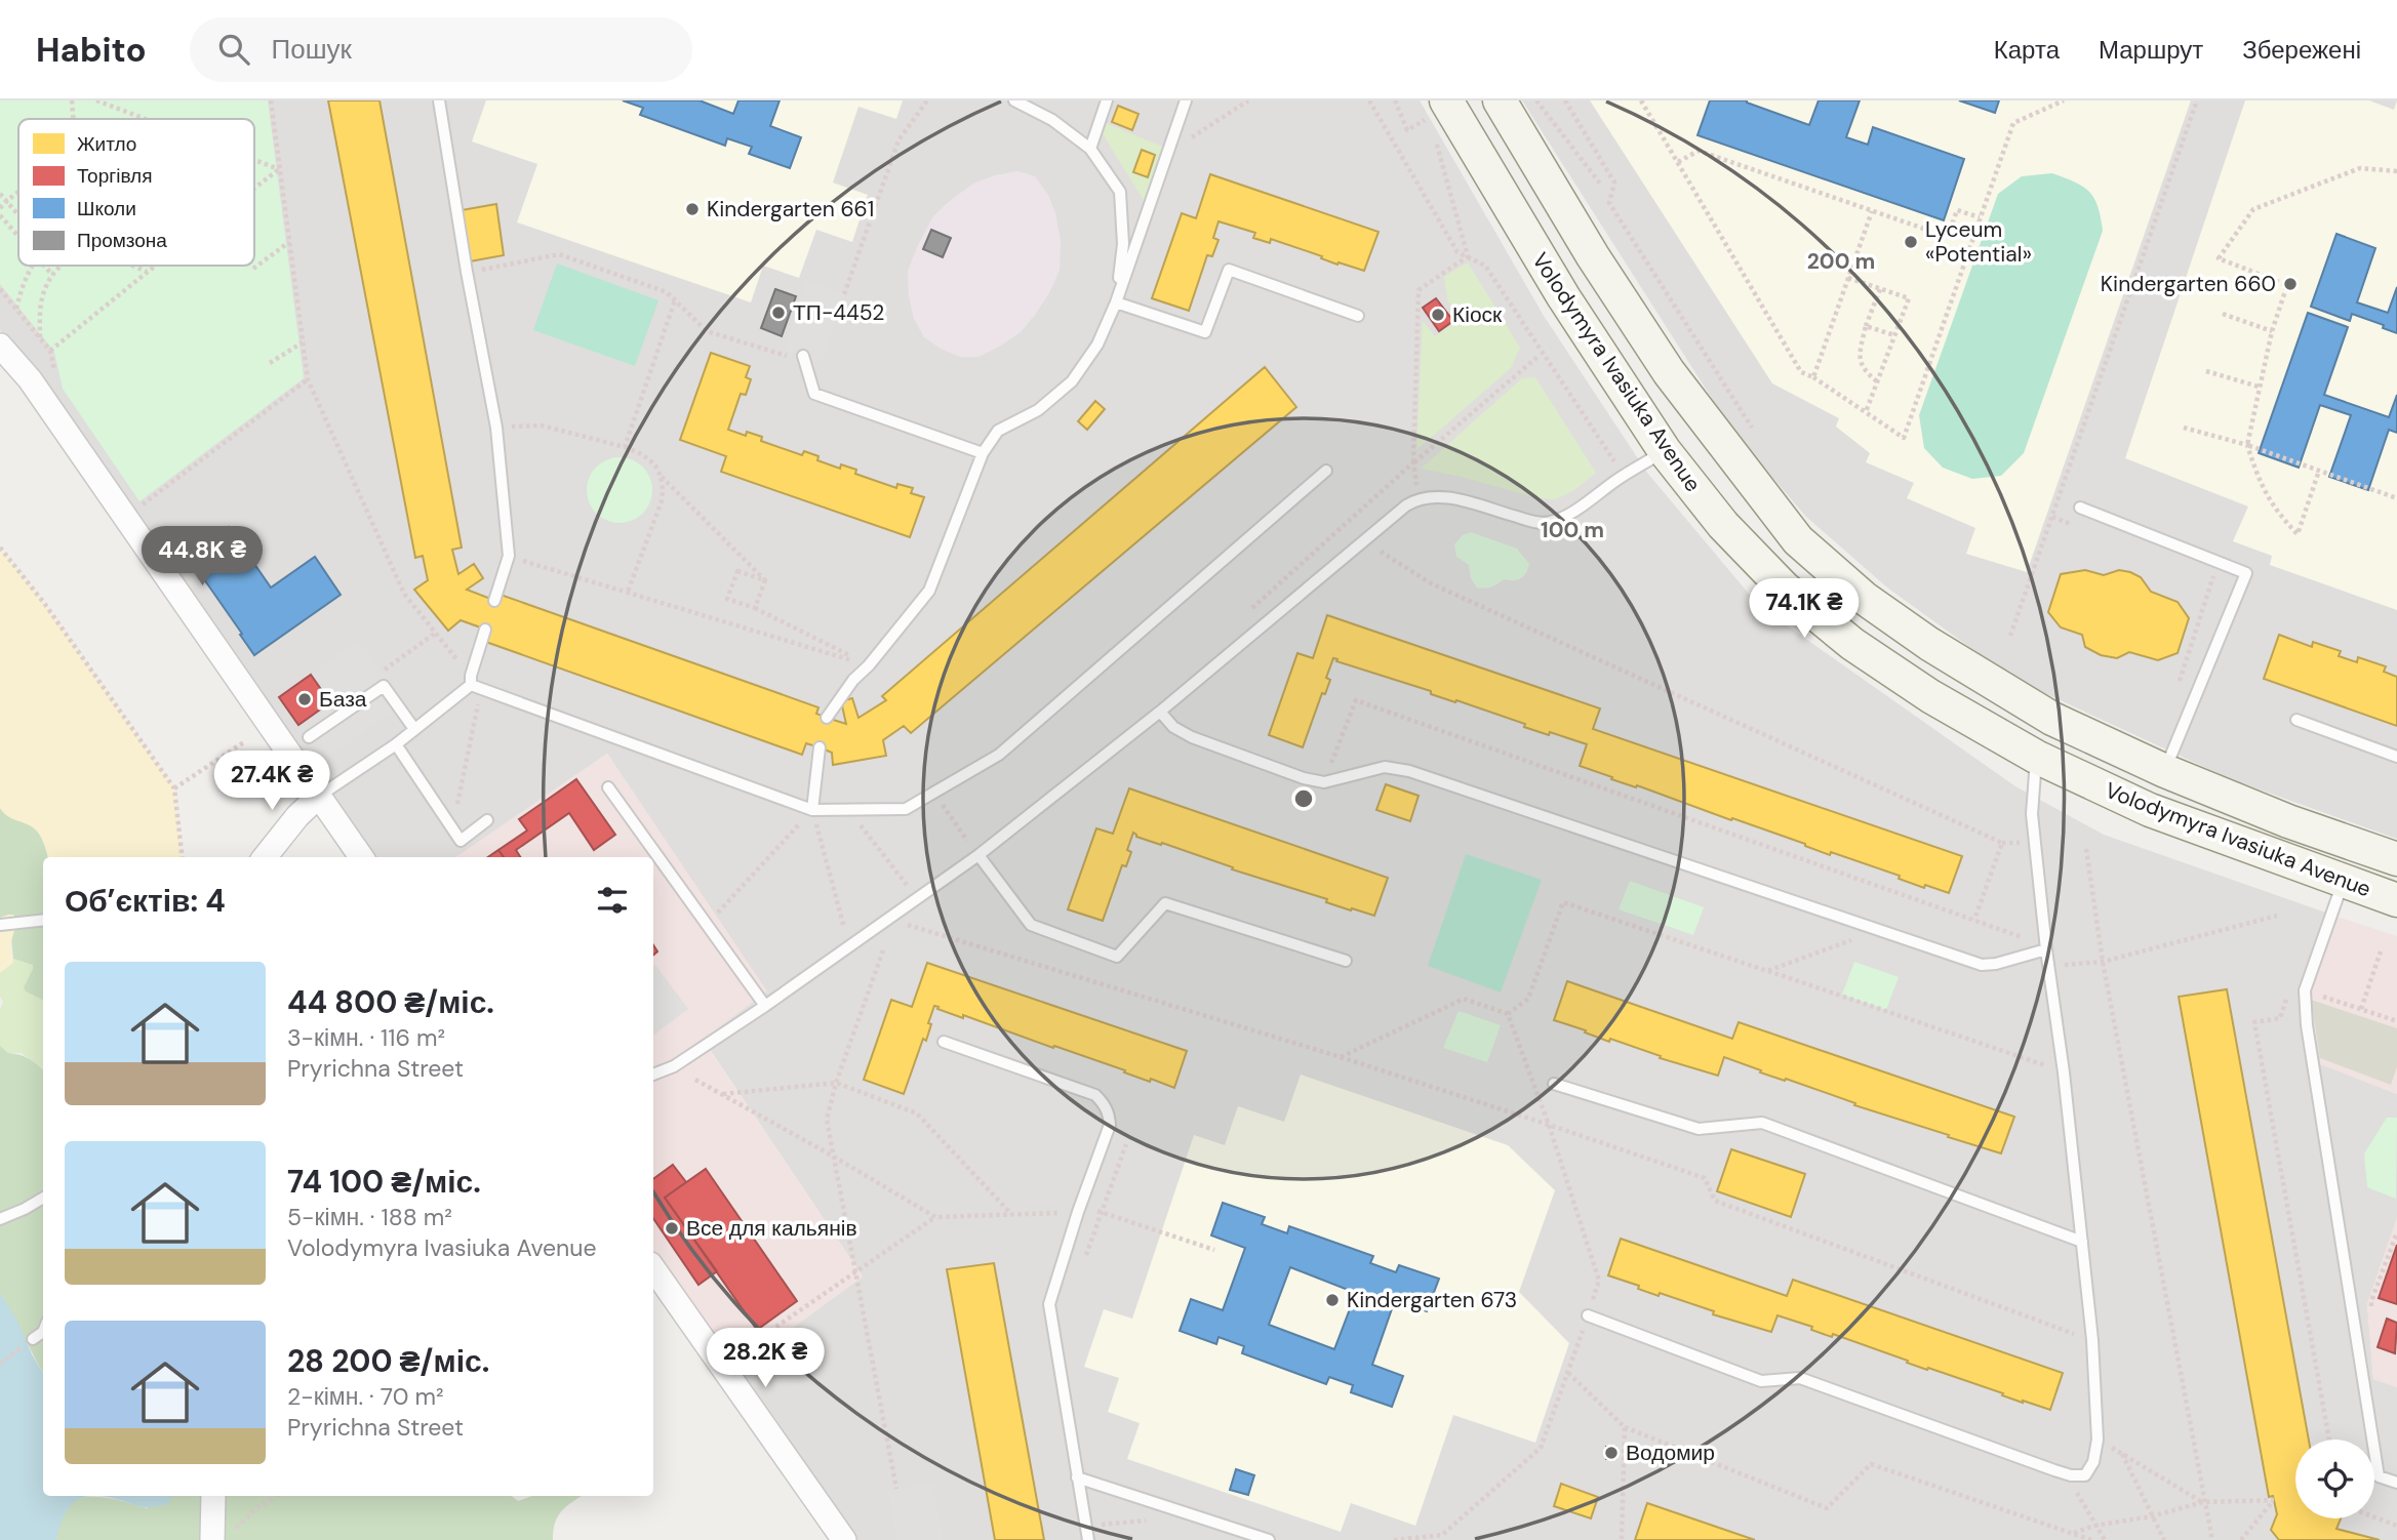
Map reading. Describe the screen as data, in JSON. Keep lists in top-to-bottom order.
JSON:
{
  "streets": {
    "main road": ["Volodymyra Ivasiuka Avenue"]
  },
  "places": [
    "Kindergarten 661",
    "Lyceum «Potential»",
    "Kindergarten 660",
    "ТП-4452",
    "Кіоск",
    "База",
    "Все для кальянів",
    "Kindergarten 673",
    "Водомир"
  ],
  "legend": [
    "Житло",
    "Торгівля",
    "Школи",
    "Промзона"
  ],
  "page": {
    "header": "Habito",
    "search": "Пошук",
    "nav": ["Карта", "Маршрут", "Збережені"],
    "price": [
      "44.8K ₴",
      "74.1K ₴",
      "27.4K ₴",
      "28.2K ₴"
    ],
    "heading": "Об’єктів: 4",
    "list": [
      {
        "name": "44 800 ₴/міс.",
        "note": "3-кімн. · 116 m² · Pryrichna Street"
      },
      {
        "name": "74 100 ₴/міс.",
        "note": "5-кімн. · 188 m² · Volodymyra Ivasiuka Avenue"
      },
      {
        "name": "28 200 ₴/міс.",
        "note": "2-кімн. · 70 m² · Pryrichna Street"
      }
    ]
  },
  "rings": ["200 m", "100 m"]
}
